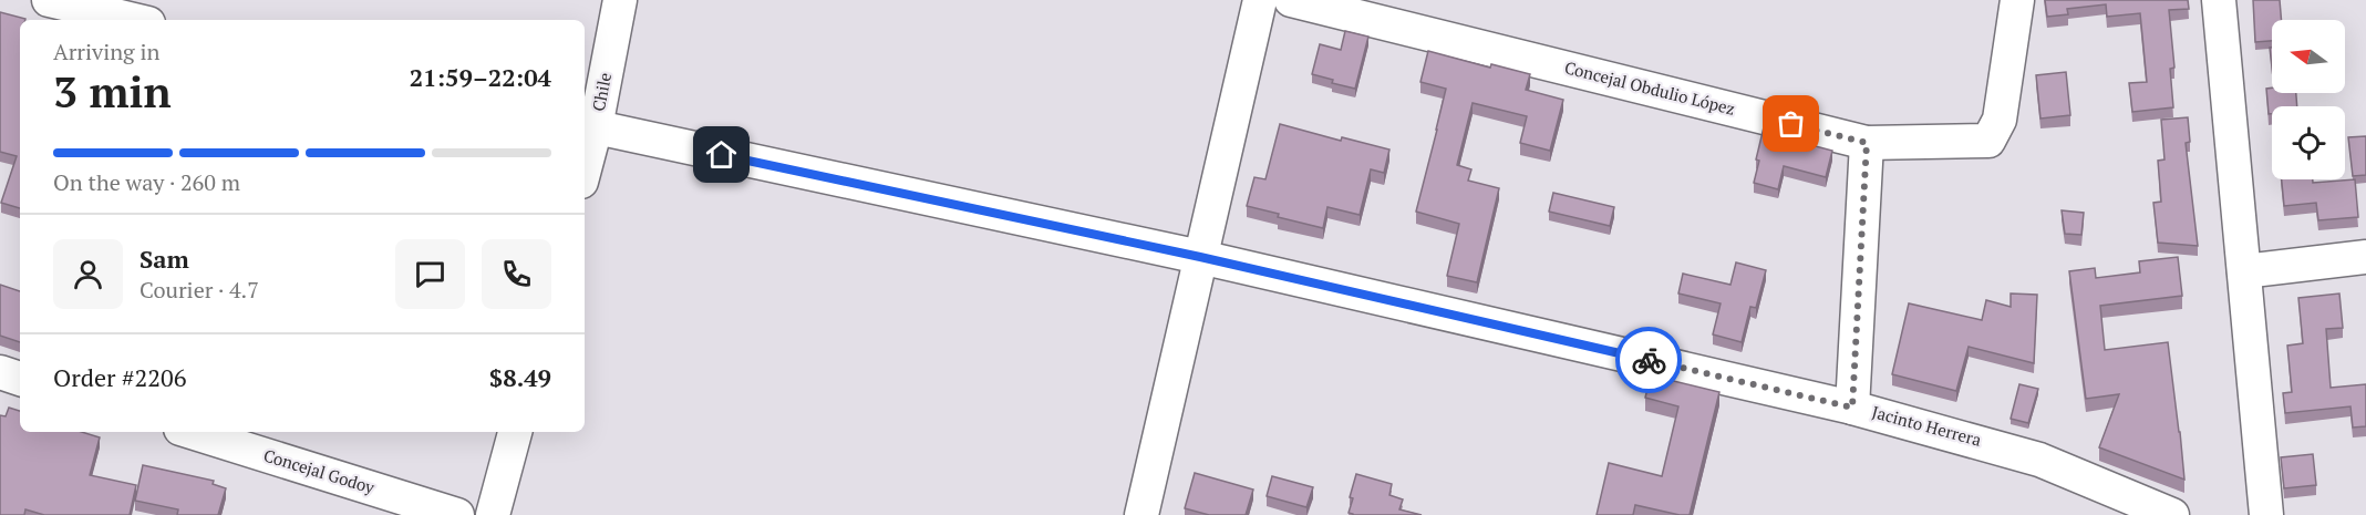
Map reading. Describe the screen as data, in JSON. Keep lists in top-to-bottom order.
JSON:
{
  "streets": {
    "street": [
      "Concejal Obdulio López",
      "Chile",
      "Jacinto Herrera",
      "Concejal Godoy"
    ]
  },
  "crossings": [
    ["Chile", "Jacinto Herrera"]
  ],
  "north": "left",
  "page": {
    "heading": ["3 min", "Arriving in", "21:59–22:04"],
    "panel": [
      "Sam",
      "Courier · 4.7",
      "Order #2206",
      "$8.49"
    ],
    "bar": "On the way · 260 m"
  }
}
